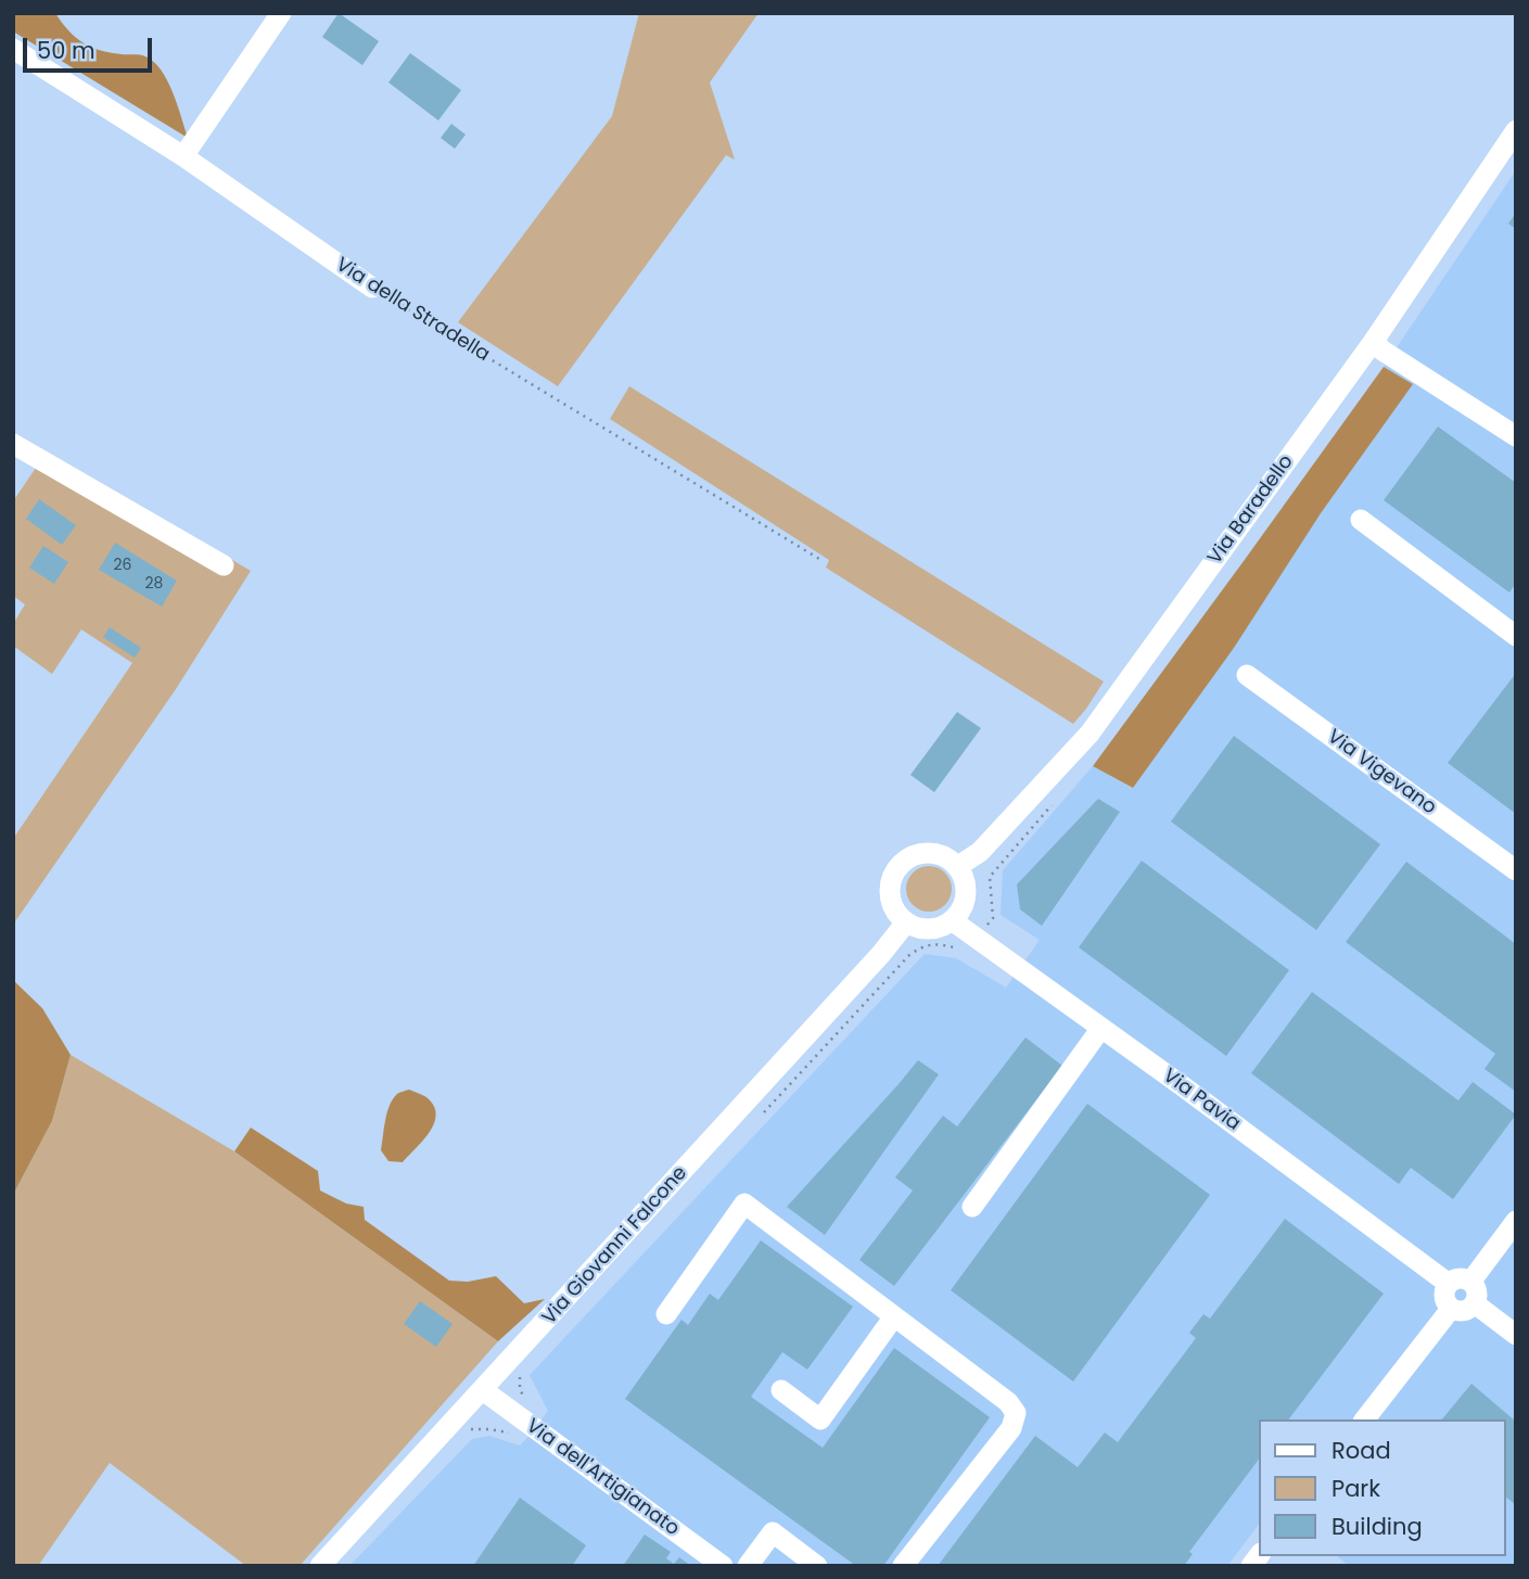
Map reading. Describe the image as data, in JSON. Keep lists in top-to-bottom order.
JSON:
{
  "streets": {
    "street": [
      "Via della Stradella",
      "Via Baradello",
      "Via Vigevano",
      "Via Pavia",
      "Via Giovanni Falcone",
      "Via dell'Artigianato"
    ]
  },
  "crossings": [
    ["Via Baradello", "Via Pavia"],
    ["Via Baradello", "Via Giovanni Falcone"],
    ["Via Pavia", "Via Giovanni Falcone"],
    ["Via Giovanni Falcone", "Via dell'Artigianato"]
  ],
  "house_numbers": ["26", "28"],
  "legend": ["Road", "Park", "Building"],
  "scale_bar": "50 m"
}
